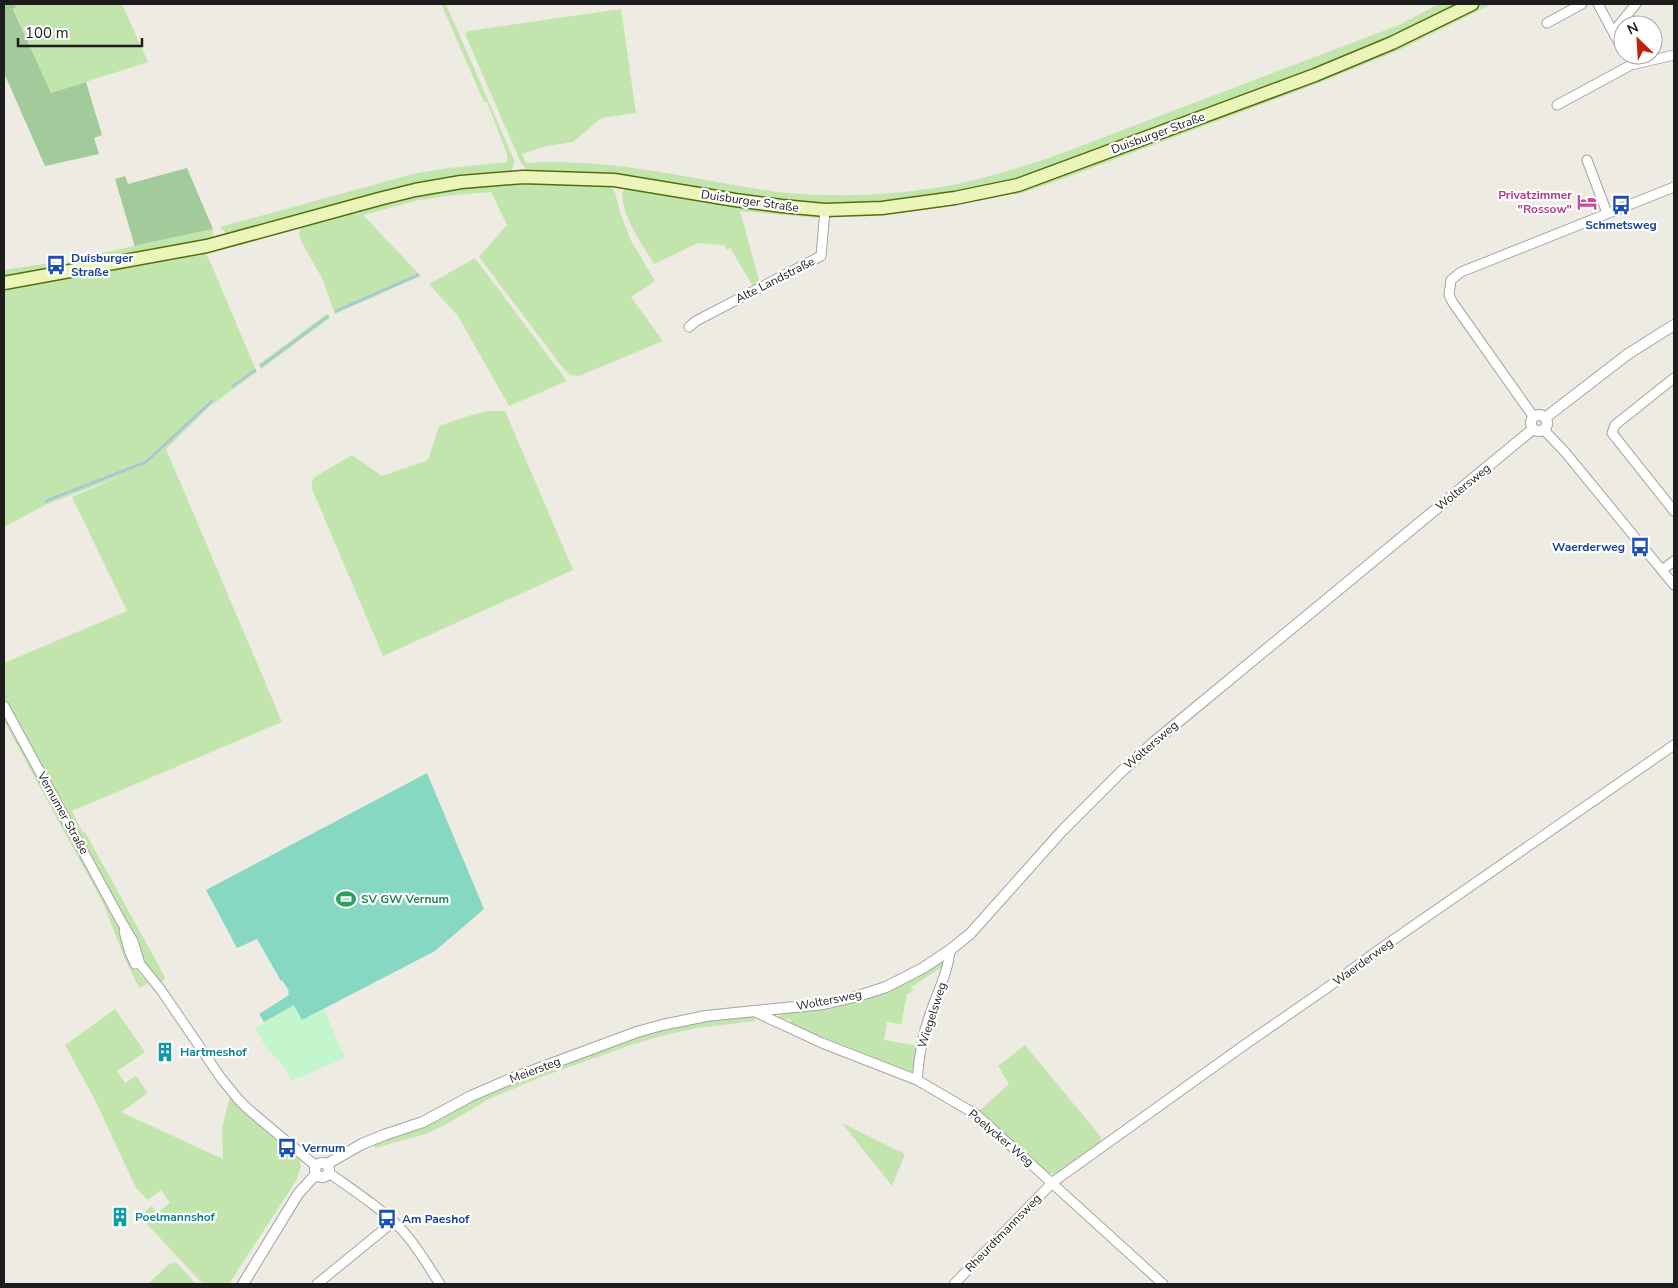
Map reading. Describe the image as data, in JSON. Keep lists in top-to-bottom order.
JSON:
{
  "streets": {
    "main road": ["Duisburger Straße"],
    "street": [
      "Alte Landstraße",
      "Woltersweg",
      "Vernumer Straße",
      "Waerderweg",
      "Wiegelsweg",
      "Meiersteg",
      "Poelycker Weg",
      "Rheurdtmannsweg"
    ]
  },
  "crossings": [
    ["Duisburger Straße", "Alte Landstraße"],
    ["Woltersweg", "Wiegelsweg"],
    ["Woltersweg", "Meiersteg"],
    ["Woltersweg", "Poelycker Weg"],
    ["Vernumer Straße", "Meiersteg"],
    ["Waerderweg", "Poelycker Weg"],
    ["Waerderweg", "Rheurdtmannsweg"],
    ["Wiegelsweg", "Poelycker Weg"],
    ["Meiersteg", "Poelycker Weg"],
    ["Poelycker Weg", "Rheurdtmannsweg"]
  ],
  "places": {
    "hotel": ["Privatzimmer \"Rossow\""],
    "bus stop": [
      "Schmetsweg",
      "Duisburger Straße",
      "Waerderweg",
      "Vernum",
      "Am Paeshof"
    ],
    "sports": ["SV GW Vernum"],
    "building": ["Hartmeshof", "Poelmannshof"]
  },
  "scale_bar": "100 m",
  "north": "top left"
}
